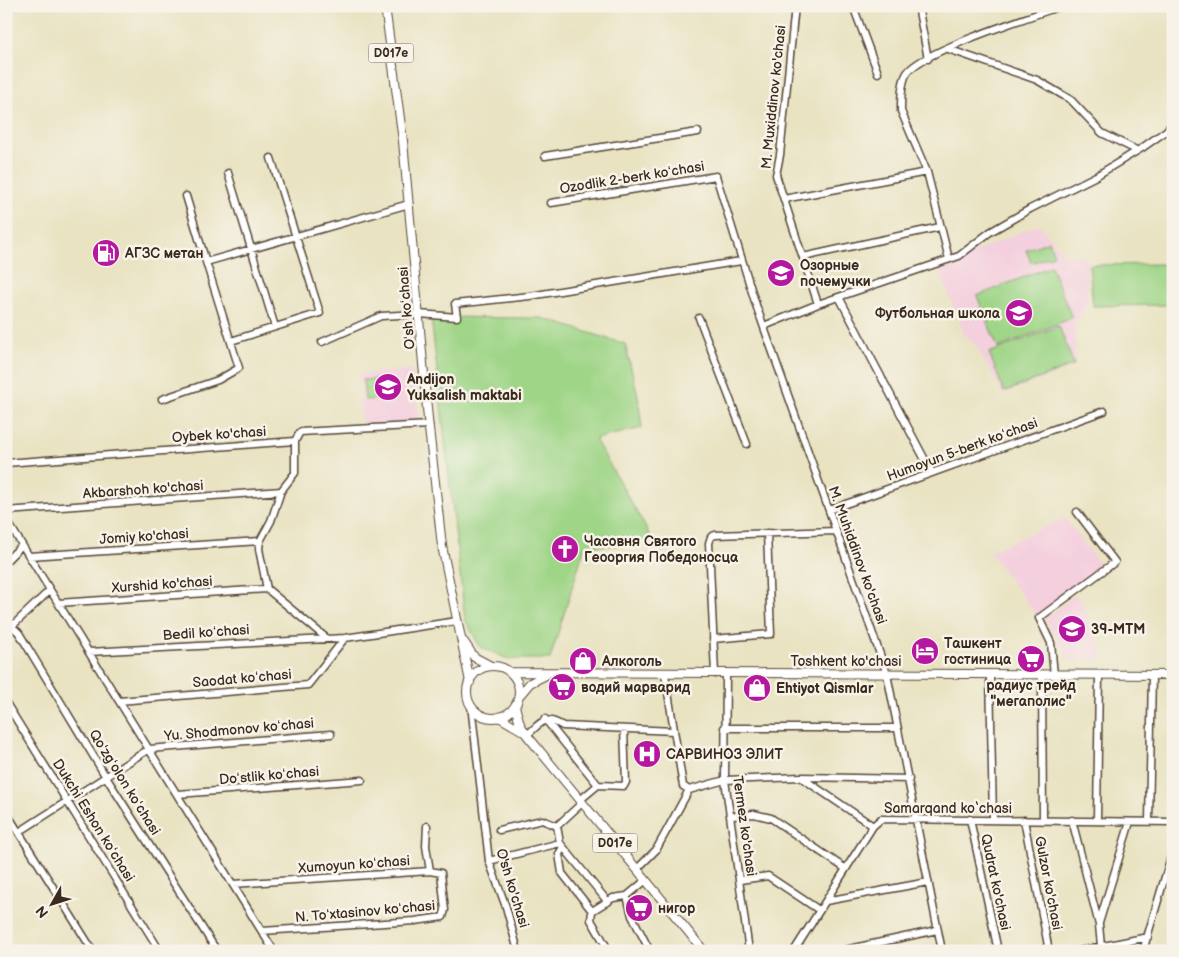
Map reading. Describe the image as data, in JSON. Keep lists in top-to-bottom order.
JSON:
{
  "streets": {
    "main road": ["D017e", "Oʻsh koʻchasi", "Toshkent ko'chasi"],
    "street": [
      "M. Muxiddinov ko'chasi",
      "Ozodlik 2-berk koʻchasi",
      "Oybek ko'chasi",
      "Humoyun 5-berk koʻchasi",
      "Akbarshoh ko'chasi",
      "Jomiy ko'chasi",
      "M. Muhiddinov ko'chasi",
      "Xurshid ko'chasi",
      "Bedil koʻchasi",
      "Saodat koʻchasi",
      "Yu. Shodmonov koʻchasi",
      "Doʻstlik koʻchasi",
      "Qoʻzgʻolon koʻchasi",
      "Samarqand ko‘chasi",
      "Dukchi Eshon koʻchasi",
      "Termez ko'chasi",
      "Xumoyun koʻchasi",
      "Qudrat ko'chasi",
      "Gulzor ko'chasi",
      "O'sh ko'chasi",
      "N. Toʻxtasinov koʻchasi"
    ]
  },
  "crossings": [
    ["D017e", "Oʻsh koʻchasi"],
    ["D017e", "Toshkent ko'chasi"],
    ["D017e", "O'sh ko'chasi"],
    ["Ozodlik 2-berk koʻchasi", "M. Muhiddinov ko'chasi"],
    ["Oʻsh koʻchasi", "Oybek ko'chasi"],
    ["Oʻsh koʻchasi", "Bedil koʻchasi"],
    ["Humoyun 5-berk koʻchasi", "M. Muhiddinov ko'chasi"],
    ["M. Muhiddinov ko'chasi", "Toshkent ko'chasi"],
    ["M. Muhiddinov ko'chasi", "Samarqand ko‘chasi"],
    ["Bedil koʻchasi", "Saodat koʻchasi"],
    ["Toshkent ko'chasi", "Termez ko'chasi"],
    ["Toshkent ko'chasi", "O'sh ko'chasi"],
    ["Samarqand ko‘chasi", "Qudrat ko'chasi"],
    ["Samarqand ko‘chasi", "Gulzor ko'chasi"],
    ["Xumoyun koʻchasi", "N. Toʻxtasinov koʻchasi"]
  ],
  "places": {
    "fuel station": ["АГЗС метан"],
    "school or university": [
      "Озорные почемучки",
      "Футбольная школа",
      "Andijon Yuksalish maktabi",
      "39-MTM"
    ],
    "church": ["Часовня Святого Геооргия Победоносца"],
    "hotel": ["Ташкент гостиница"],
    "supermarket": ["радиус трейд \"мегаполис\"", "водий марварид", "нигор"],
    "shop": ["Алкоголь", "Ehtiyot Qismlar"],
    "hospital": ["САРВИНОЗ ЭЛИТ"]
  },
  "north": "bottom left"
}
